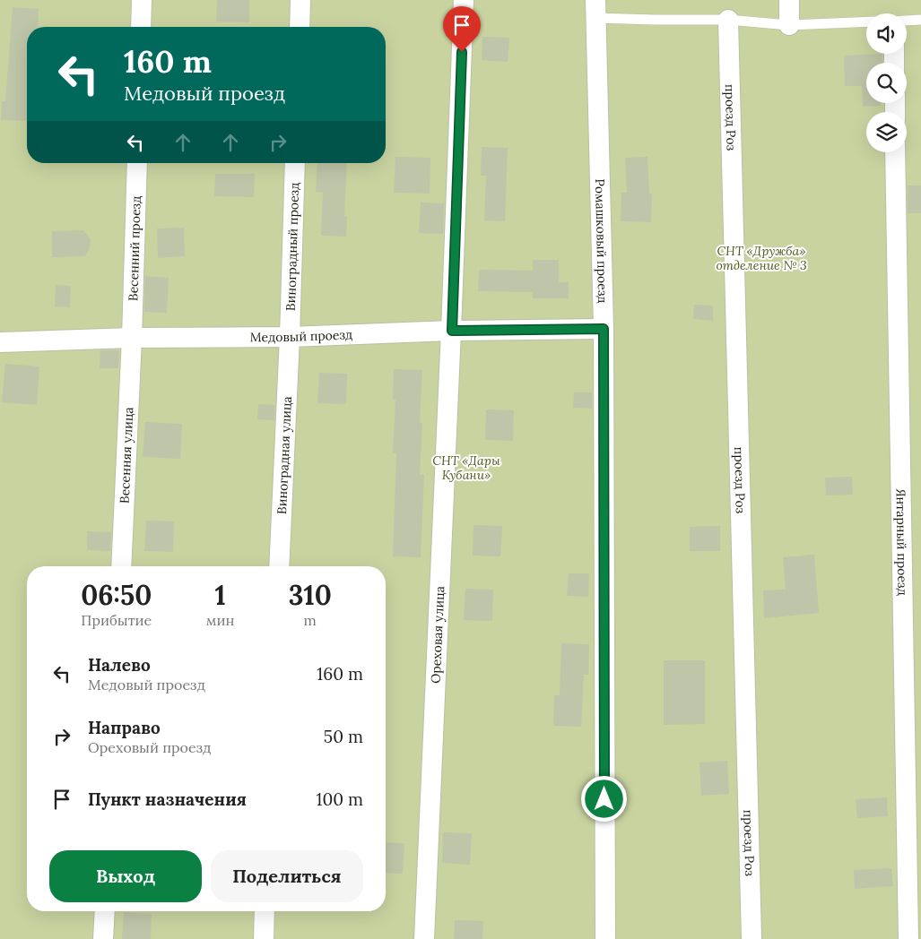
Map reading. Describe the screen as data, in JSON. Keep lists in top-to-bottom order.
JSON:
{
  "streets": {
    "street": [
      "проезд Роз",
      "Ромашковый проезд",
      "Виноградный проезд",
      "Весенний проезд",
      "Медовый проезд",
      "Виноградная улица",
      "Весенняя улица",
      "Янтарный проезд",
      "Ореховая улица"
    ]
  },
  "crossings": [
    ["Ромашковый проезд", "Медовый проезд"],
    ["Виноградный проезд", "Медовый проезд"],
    ["Виноградный проезд", "Виноградная улица"],
    ["Весенний проезд", "Медовый проезд"],
    ["Весенний проезд", "Весенняя улица"],
    ["Медовый проезд", "Виноградная улица"],
    ["Медовый проезд", "Весенняя улица"],
    ["Медовый проезд", "Ореховая улица"]
  ],
  "parks": ["СНТ «Дружба» отделение № 3", "СНТ «Дары Кубани»"],
  "page": {
    "turn": ["160 m", "Медовый проезд"],
    "eta": [
      "06:50",
      "Прибытие",
      "1",
      "мин",
      "310",
      "m"
    ],
    "list": [
      {
        "name": "Налево",
        "note": "Медовый проезд",
        "value": "160 m"
      },
      {
        "name": "Направо",
        "note": "Ореховый проезд",
        "value": "50 m"
      },
      {
        "name": "Пункт назначения",
        "value": "100 m"
      }
    ],
    "buttons": ["Выход", "Поделиться"]
  }
}
